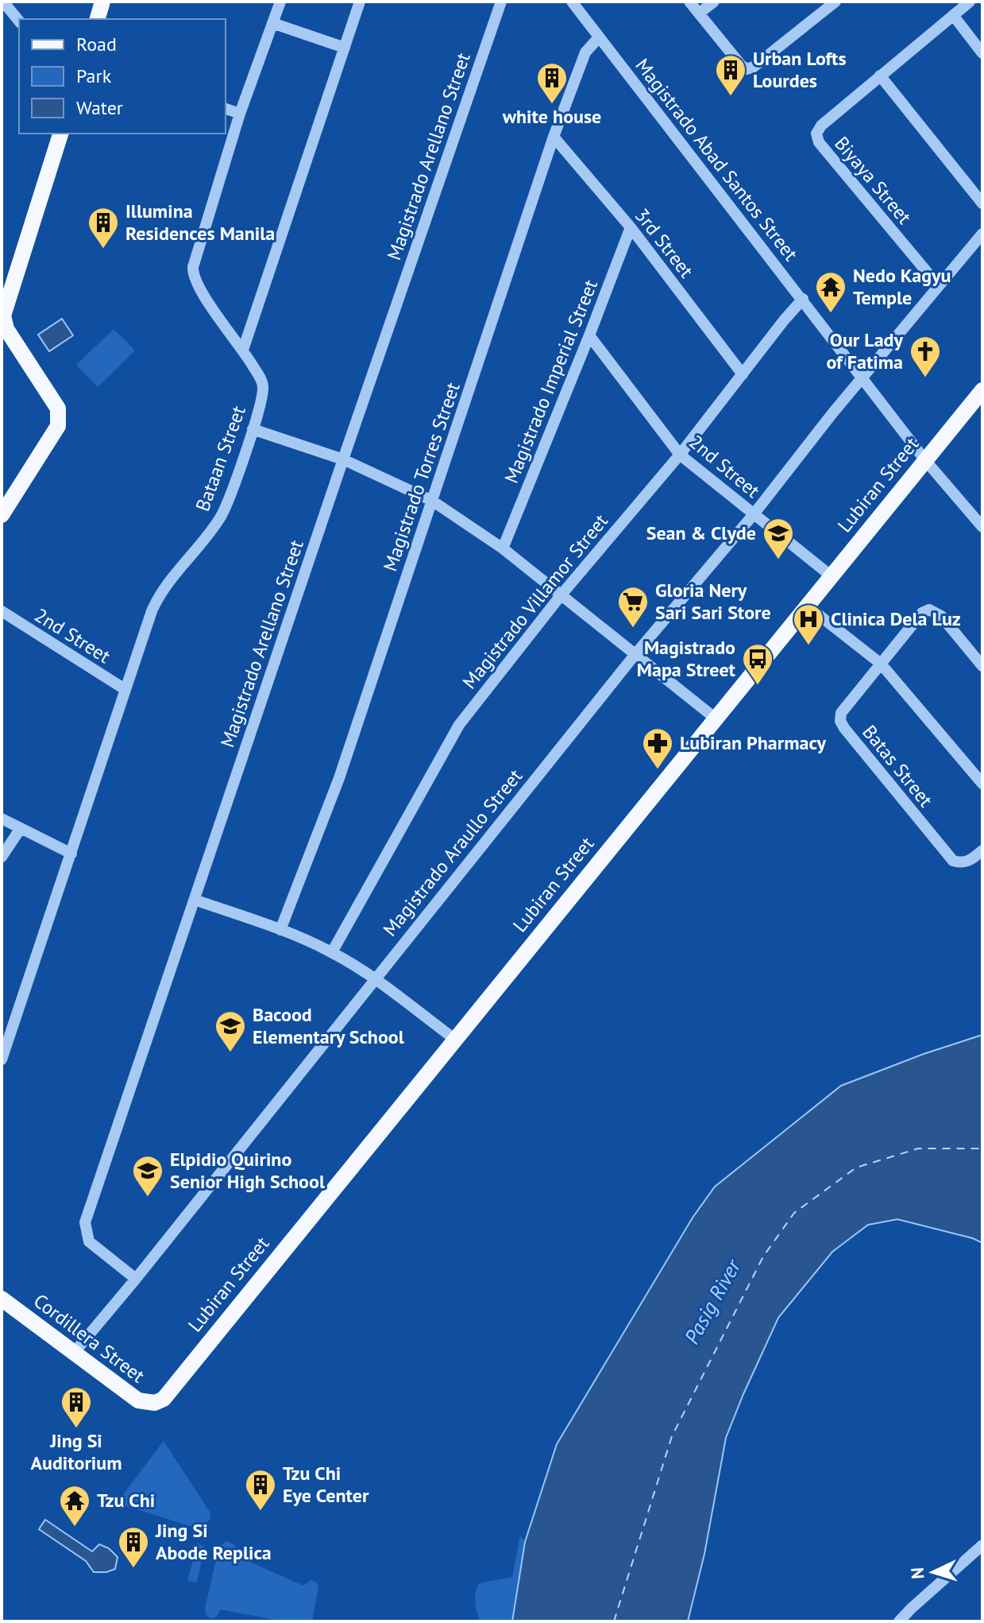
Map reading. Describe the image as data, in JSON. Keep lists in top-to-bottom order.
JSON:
{
  "streets": {
    "main road": ["Lubiran Street", "Cordillera Street"],
    "street": [
      "Magistrado Arellano Street",
      "Magistrado Abad Santos Street",
      "Biyaya Street",
      "3rd Street",
      "Magistrado Imperial Street",
      "Bataan Street",
      "2nd Street",
      "Magistrado Torres Street",
      "Magistrado Villamor Street",
      "Batas Street",
      "Magistrado Araullo Street"
    ]
  },
  "crossings": [
    ["Magistrado Arellano Street", "Magistrado Araullo Street"],
    ["Magistrado Abad Santos Street", "Magistrado Torres Street"],
    ["Magistrado Abad Santos Street", "Lubiran Street"],
    ["Magistrado Abad Santos Street", "Magistrado Villamor Street"],
    ["Magistrado Abad Santos Street", "Magistrado Araullo Street"],
    ["3rd Street", "Magistrado Imperial Street"],
    ["3rd Street", "Magistrado Torres Street"],
    ["3rd Street", "Magistrado Villamor Street"],
    ["Magistrado Imperial Street", "2nd Street"],
    ["Bataan Street", "2nd Street"],
    ["2nd Street", "Lubiran Street"],
    ["2nd Street", "Magistrado Villamor Street"],
    ["2nd Street", "Magistrado Araullo Street"],
    ["Lubiran Street", "Cordillera Street"],
    ["Magistrado Araullo Street", "Cordillera Street"]
  ],
  "water": ["Pasig River"],
  "places": {
    "building": [
      "Urban Lofts Lourdes",
      "white house",
      "Illumina Residences Manila",
      "Jing Si Auditorium",
      "Tzu Chi Eye Center",
      "Jing Si Abode Replica"
    ],
    "temple": ["Nedo Kagyu Temple", "Tzu Chi"],
    "church": ["Our Lady of Fatima"],
    "school or university": ["Sean & Clyde", "Bacood Elementary School", "Elpidio Quirino Senior High School"],
    "supermarket": ["Gloria Nery Sari Sari Store"],
    "hospital": ["Clinica Dela Luz"],
    "bus stop": ["Magistrado Mapa Street"],
    "pharmacy": ["Lubiran Pharmacy"]
  },
  "legend": ["Road", "Park", "Water"],
  "north": "left"
}
